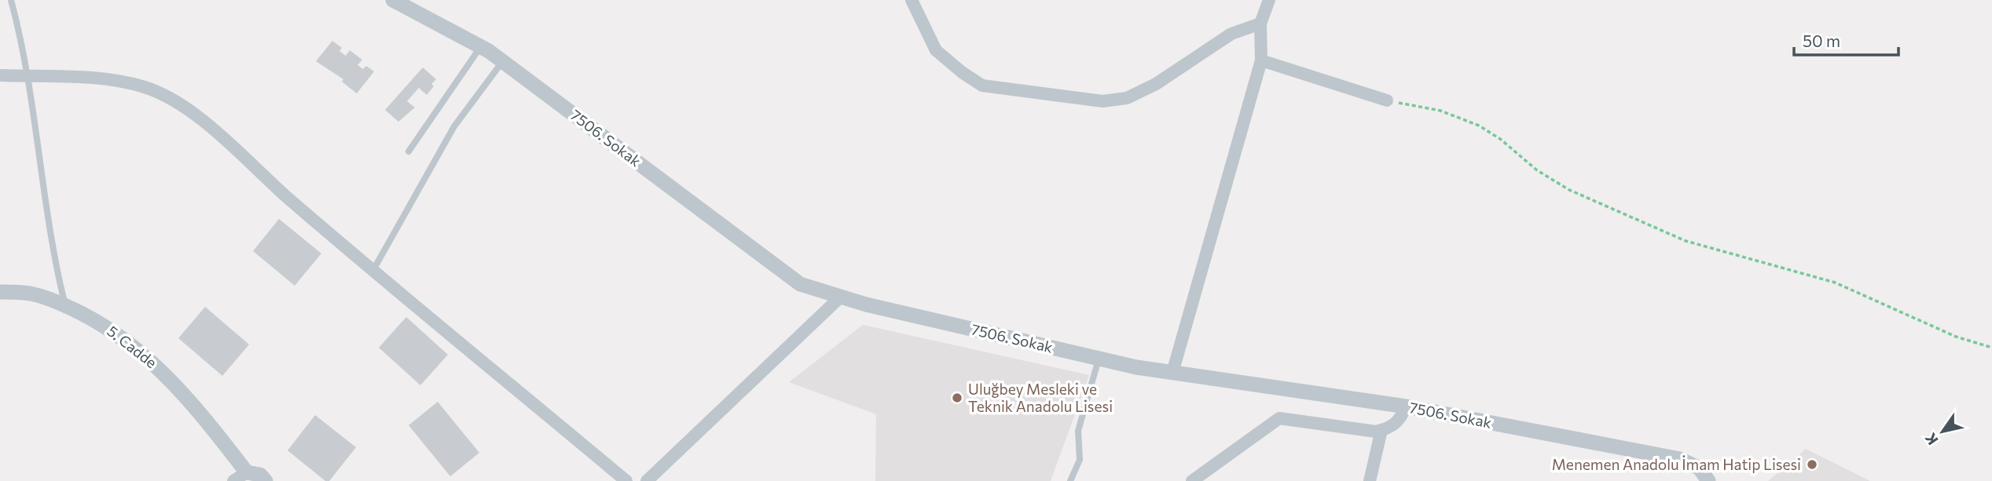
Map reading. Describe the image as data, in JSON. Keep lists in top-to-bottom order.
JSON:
{
  "streets": {
    "street": ["7506. Sokak", "5. Cadde"]
  },
  "places": ["Uluğbey Mesleki ve Teknik Anadolu Lisesi", "Menemen Anadolu İmam Hatip Lisesi"],
  "scale_bar": "50 m",
  "north": "bottom left"
}
